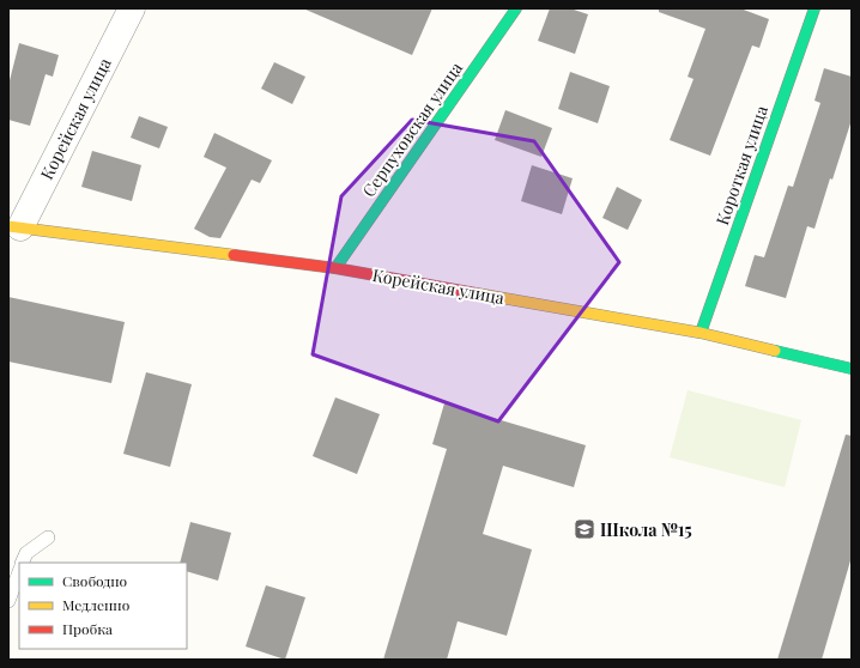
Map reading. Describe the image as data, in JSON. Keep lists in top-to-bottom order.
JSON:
{
  "streets": {
    "street": ["Корейская улица", "Серпуховская улица", "Короткая улица"]
  },
  "crossings": [
    ["Корейская улица", "Серпуховская улица"],
    ["Корейская улица", "Короткая улица"]
  ],
  "places": {
    "school or university": ["Школа №15"]
  },
  "legend": ["Свободно", "Медленно", "Пробка"]
}
